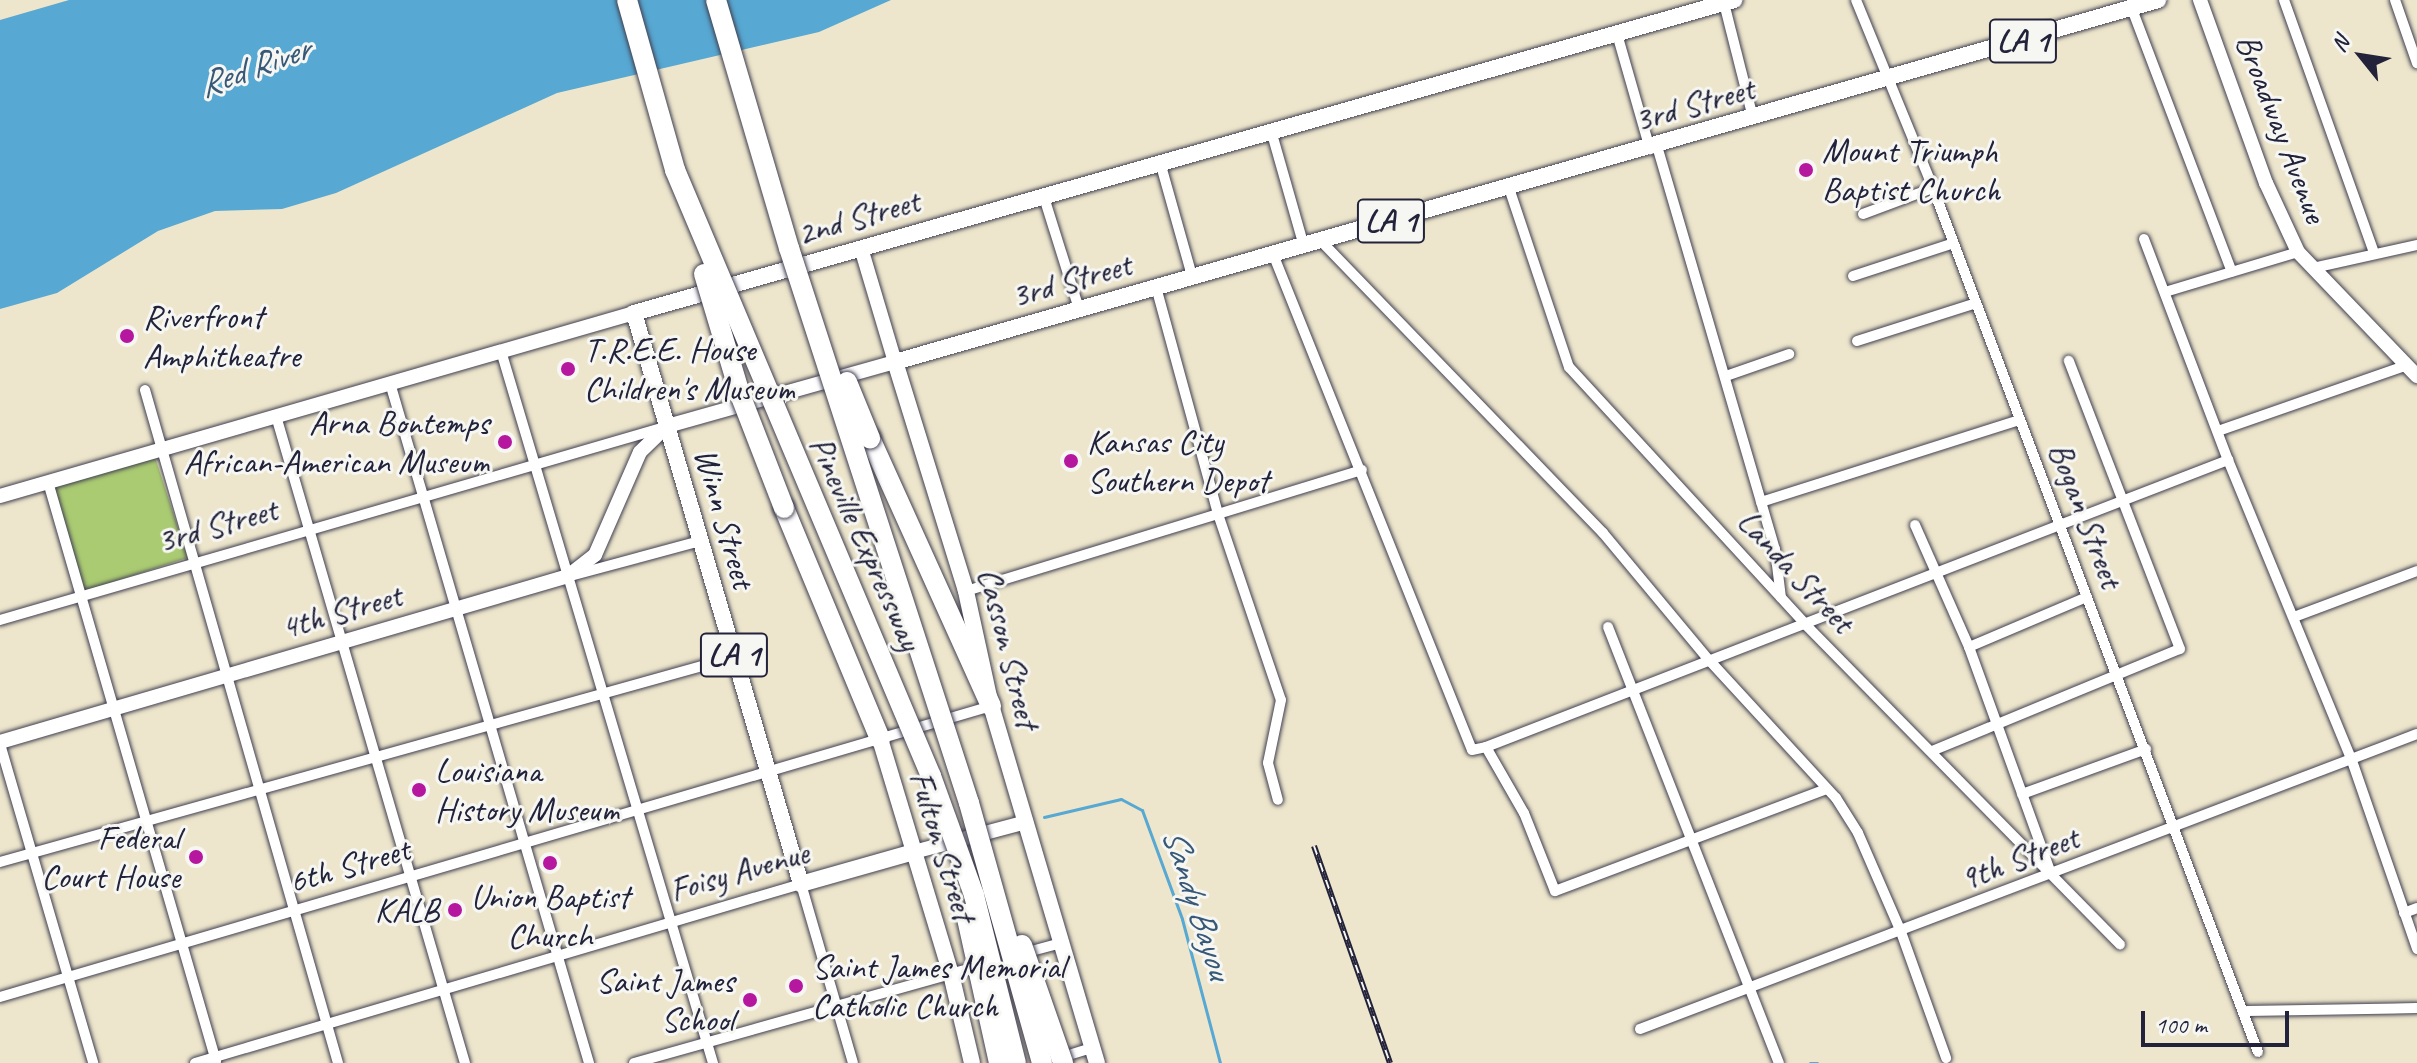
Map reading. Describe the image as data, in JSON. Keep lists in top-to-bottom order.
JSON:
{
  "streets": {
    "highway": ["Pineville Expressway"],
    "main road": [
      "LA 1",
      "3rd Street",
      "Broadway Avenue",
      "2nd Street",
      "Winn Street",
      "4th Street",
      "Casson Street",
      "Fulton Street",
      "Foisy Avenue"
    ],
    "street": [
      "Bogan Street",
      "Landa Street",
      "9th Street",
      "6th Street"
    ]
  },
  "crossings": [
    ["3rd Street", "Bogan Street"],
    ["3rd Street", "Winn Street"],
    ["3rd Street", "Landa Street"],
    ["3rd Street", "Casson Street"],
    ["2nd Street", "Winn Street"],
    ["2nd Street", "Casson Street"],
    ["Bogan Street", "9th Street"],
    ["Winn Street", "4th Street"],
    ["Winn Street", "6th Street"],
    ["Winn Street", "Foisy Avenue"],
    ["Landa Street", "9th Street"],
    ["Casson Street", "6th Street"],
    ["Casson Street", "Foisy Avenue"],
    ["Fulton Street", "6th Street"],
    ["Fulton Street", "Foisy Avenue"]
  ],
  "water": ["Red River", "Sandy Bayou"],
  "places": [
    "Mount Triumph Baptist Church",
    "Riverfront Amphitheatre",
    "T.R.E.E. House Children's Museum",
    "Arna Bontemps African-American Museum",
    "Kansas City Southern Depot",
    "Louisiana History Museum",
    "Federal Court House",
    "Union Baptist Church",
    "KALB",
    "Saint James Memorial Catholic Church",
    "Saint James School"
  ],
  "scale_bar": "100 m",
  "north": "top left"
}
